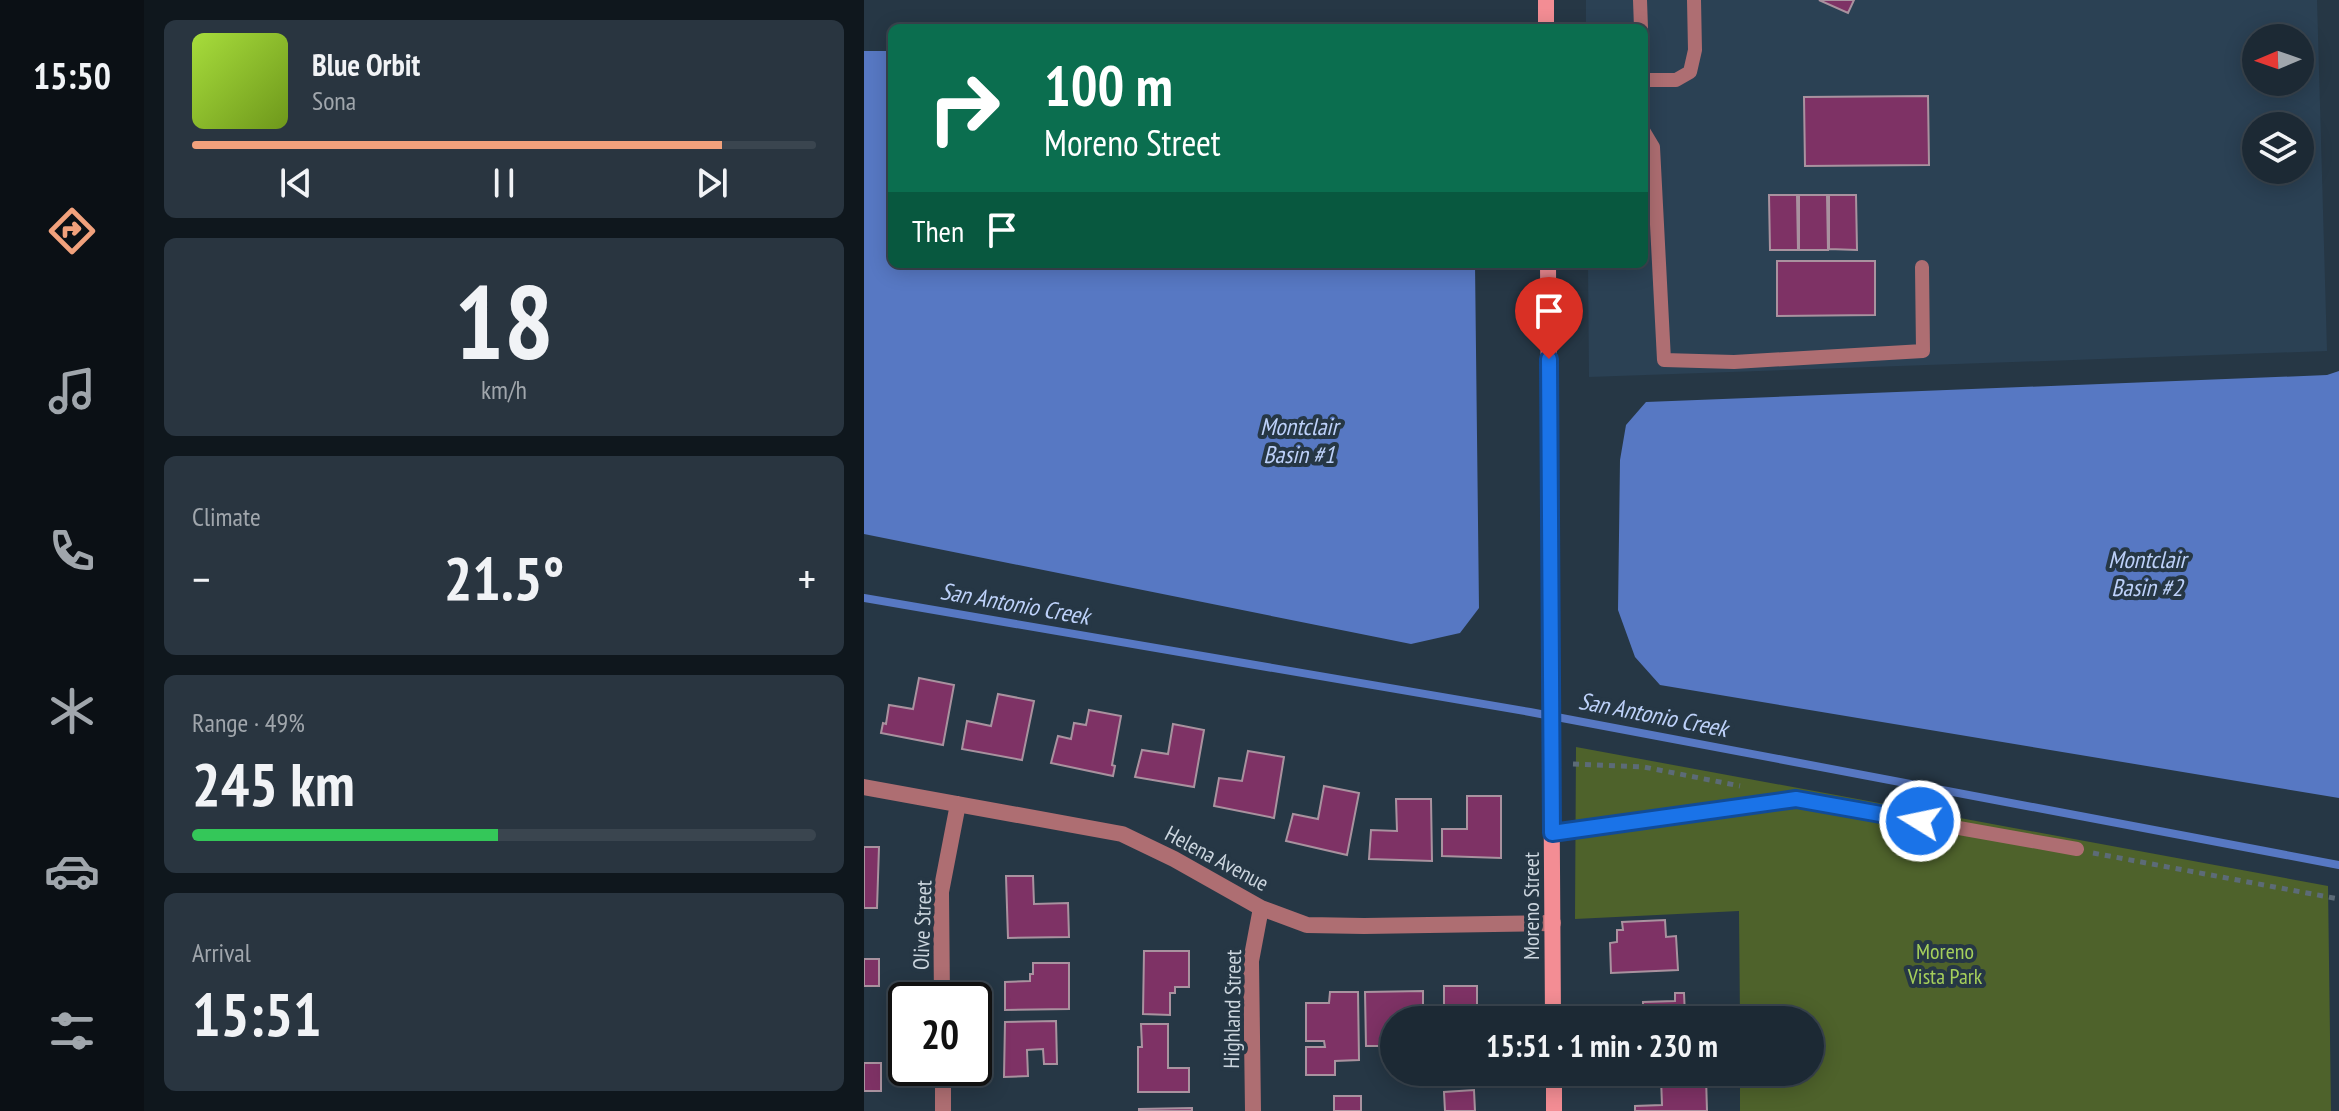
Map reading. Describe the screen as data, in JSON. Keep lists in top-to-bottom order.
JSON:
{
  "streets": {
    "street": [
      "Helena Avenue",
      "Moreno Street",
      "Olive Street",
      "Highland Street"
    ]
  },
  "crossings": [
    ["Helena Avenue", "Moreno Street"],
    ["Helena Avenue", "Olive Street"],
    ["Helena Avenue", "Highland Street"]
  ],
  "water": ["Montclair Basin #1", "Montclair Basin #2", "San Antonio Creek"],
  "parks": ["Moreno Vista Park"],
  "north": "left",
  "page": {
    "tabs": "15:50",
    "turn": ["100 m", "Moreno Street"],
    "song": ["Blue Orbit", "Sona"],
    "then": "Then",
    "tile": [
      ["18", "km/h"],
      "Climate",
      ["Range · 49%", "245 km"],
      ["Arrival", "15:51"]
    ],
    "heat": ["−", "21.5°", "+"],
    "limit": "20",
    "trip": "15:51 · 1 min · 230 m"
  }
}
